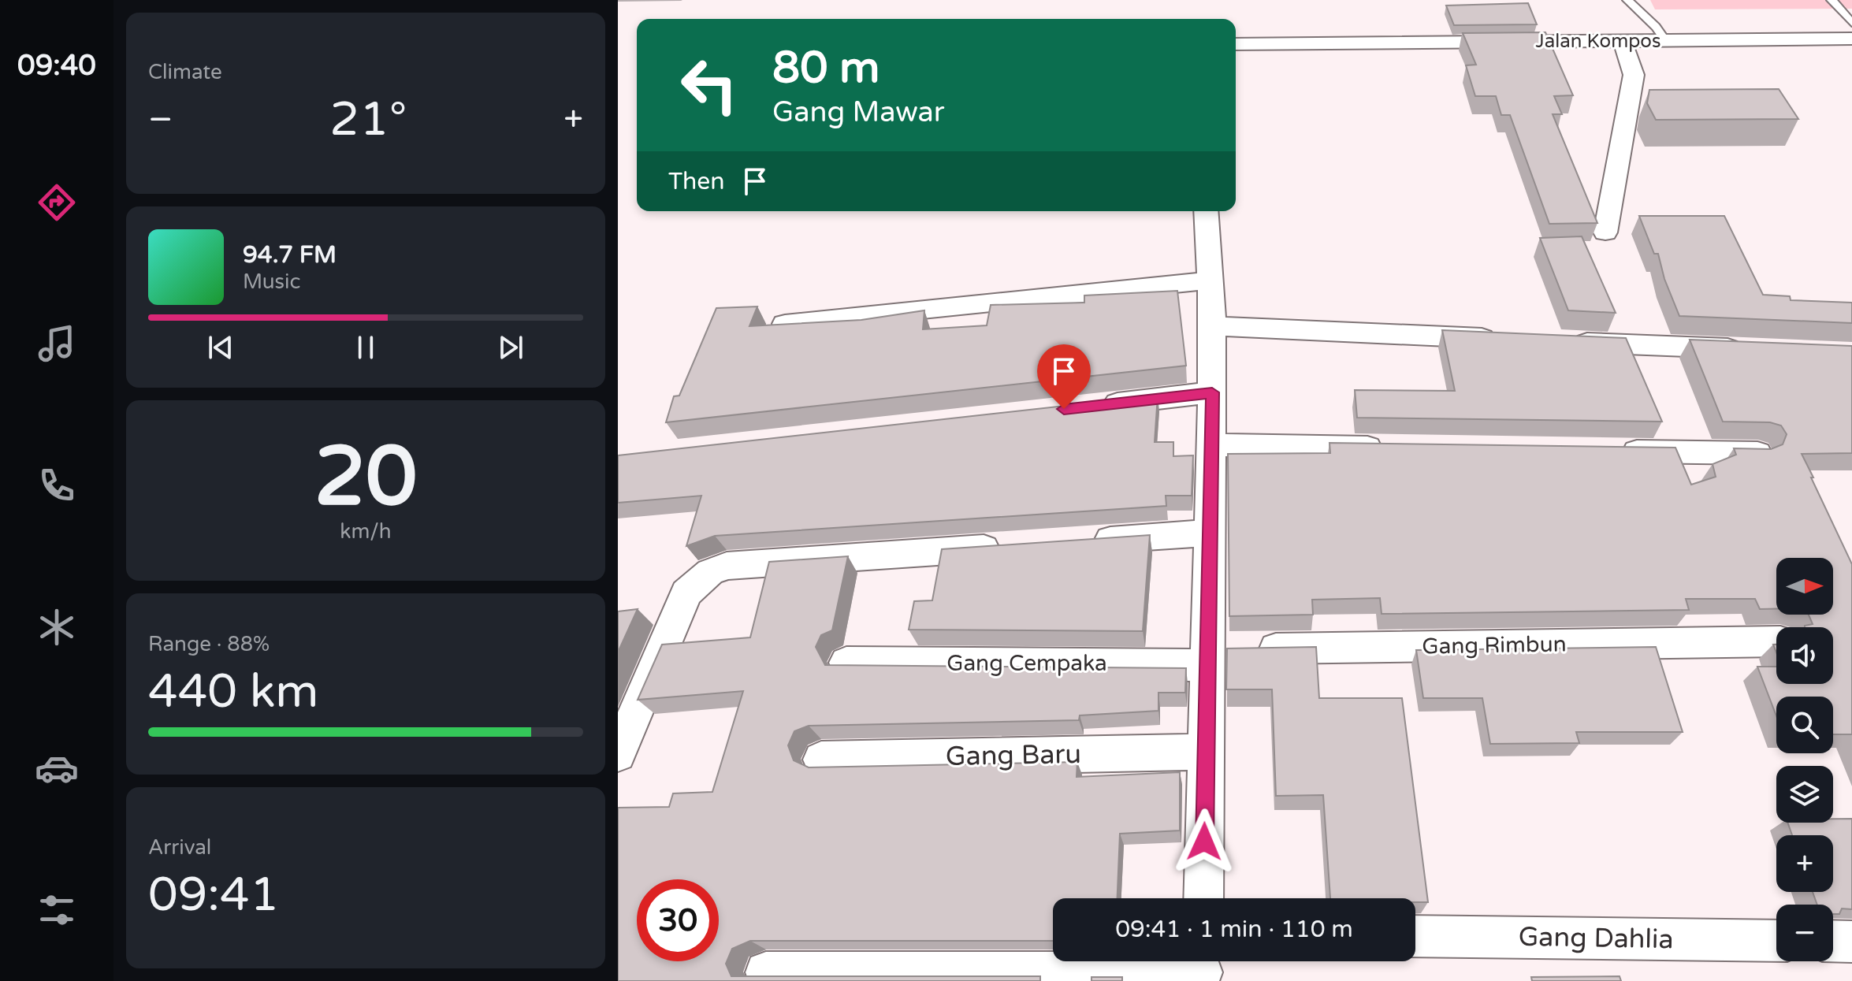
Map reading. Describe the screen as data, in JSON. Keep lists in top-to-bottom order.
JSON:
{
  "streets": {
    "street": [
      "Jalan Kompos",
      "Gang Rimbun",
      "Gang Cempaka",
      "Gang Baru",
      "Gang Dahlia"
    ]
  },
  "crossings": [
    ["Gang Rimbun", "Gang Cempaka"]
  ],
  "north": "right",
  "page": {
    "tabs": "09:40",
    "tile": [
      "Climate",
      ["20", "km/h"],
      ["Range · 88%", "440 km"],
      ["Arrival", "09:41"]
    ],
    "turn": ["80 m", "Gang Mawar"],
    "heat": ["−", "21°", "+"],
    "then": "Then",
    "song": ["94.7 FM", "Music"],
    "map_buttons": ["+", "−"],
    "limit": "30",
    "trip": "09:41 · 1 min · 110 m"
  }
}
